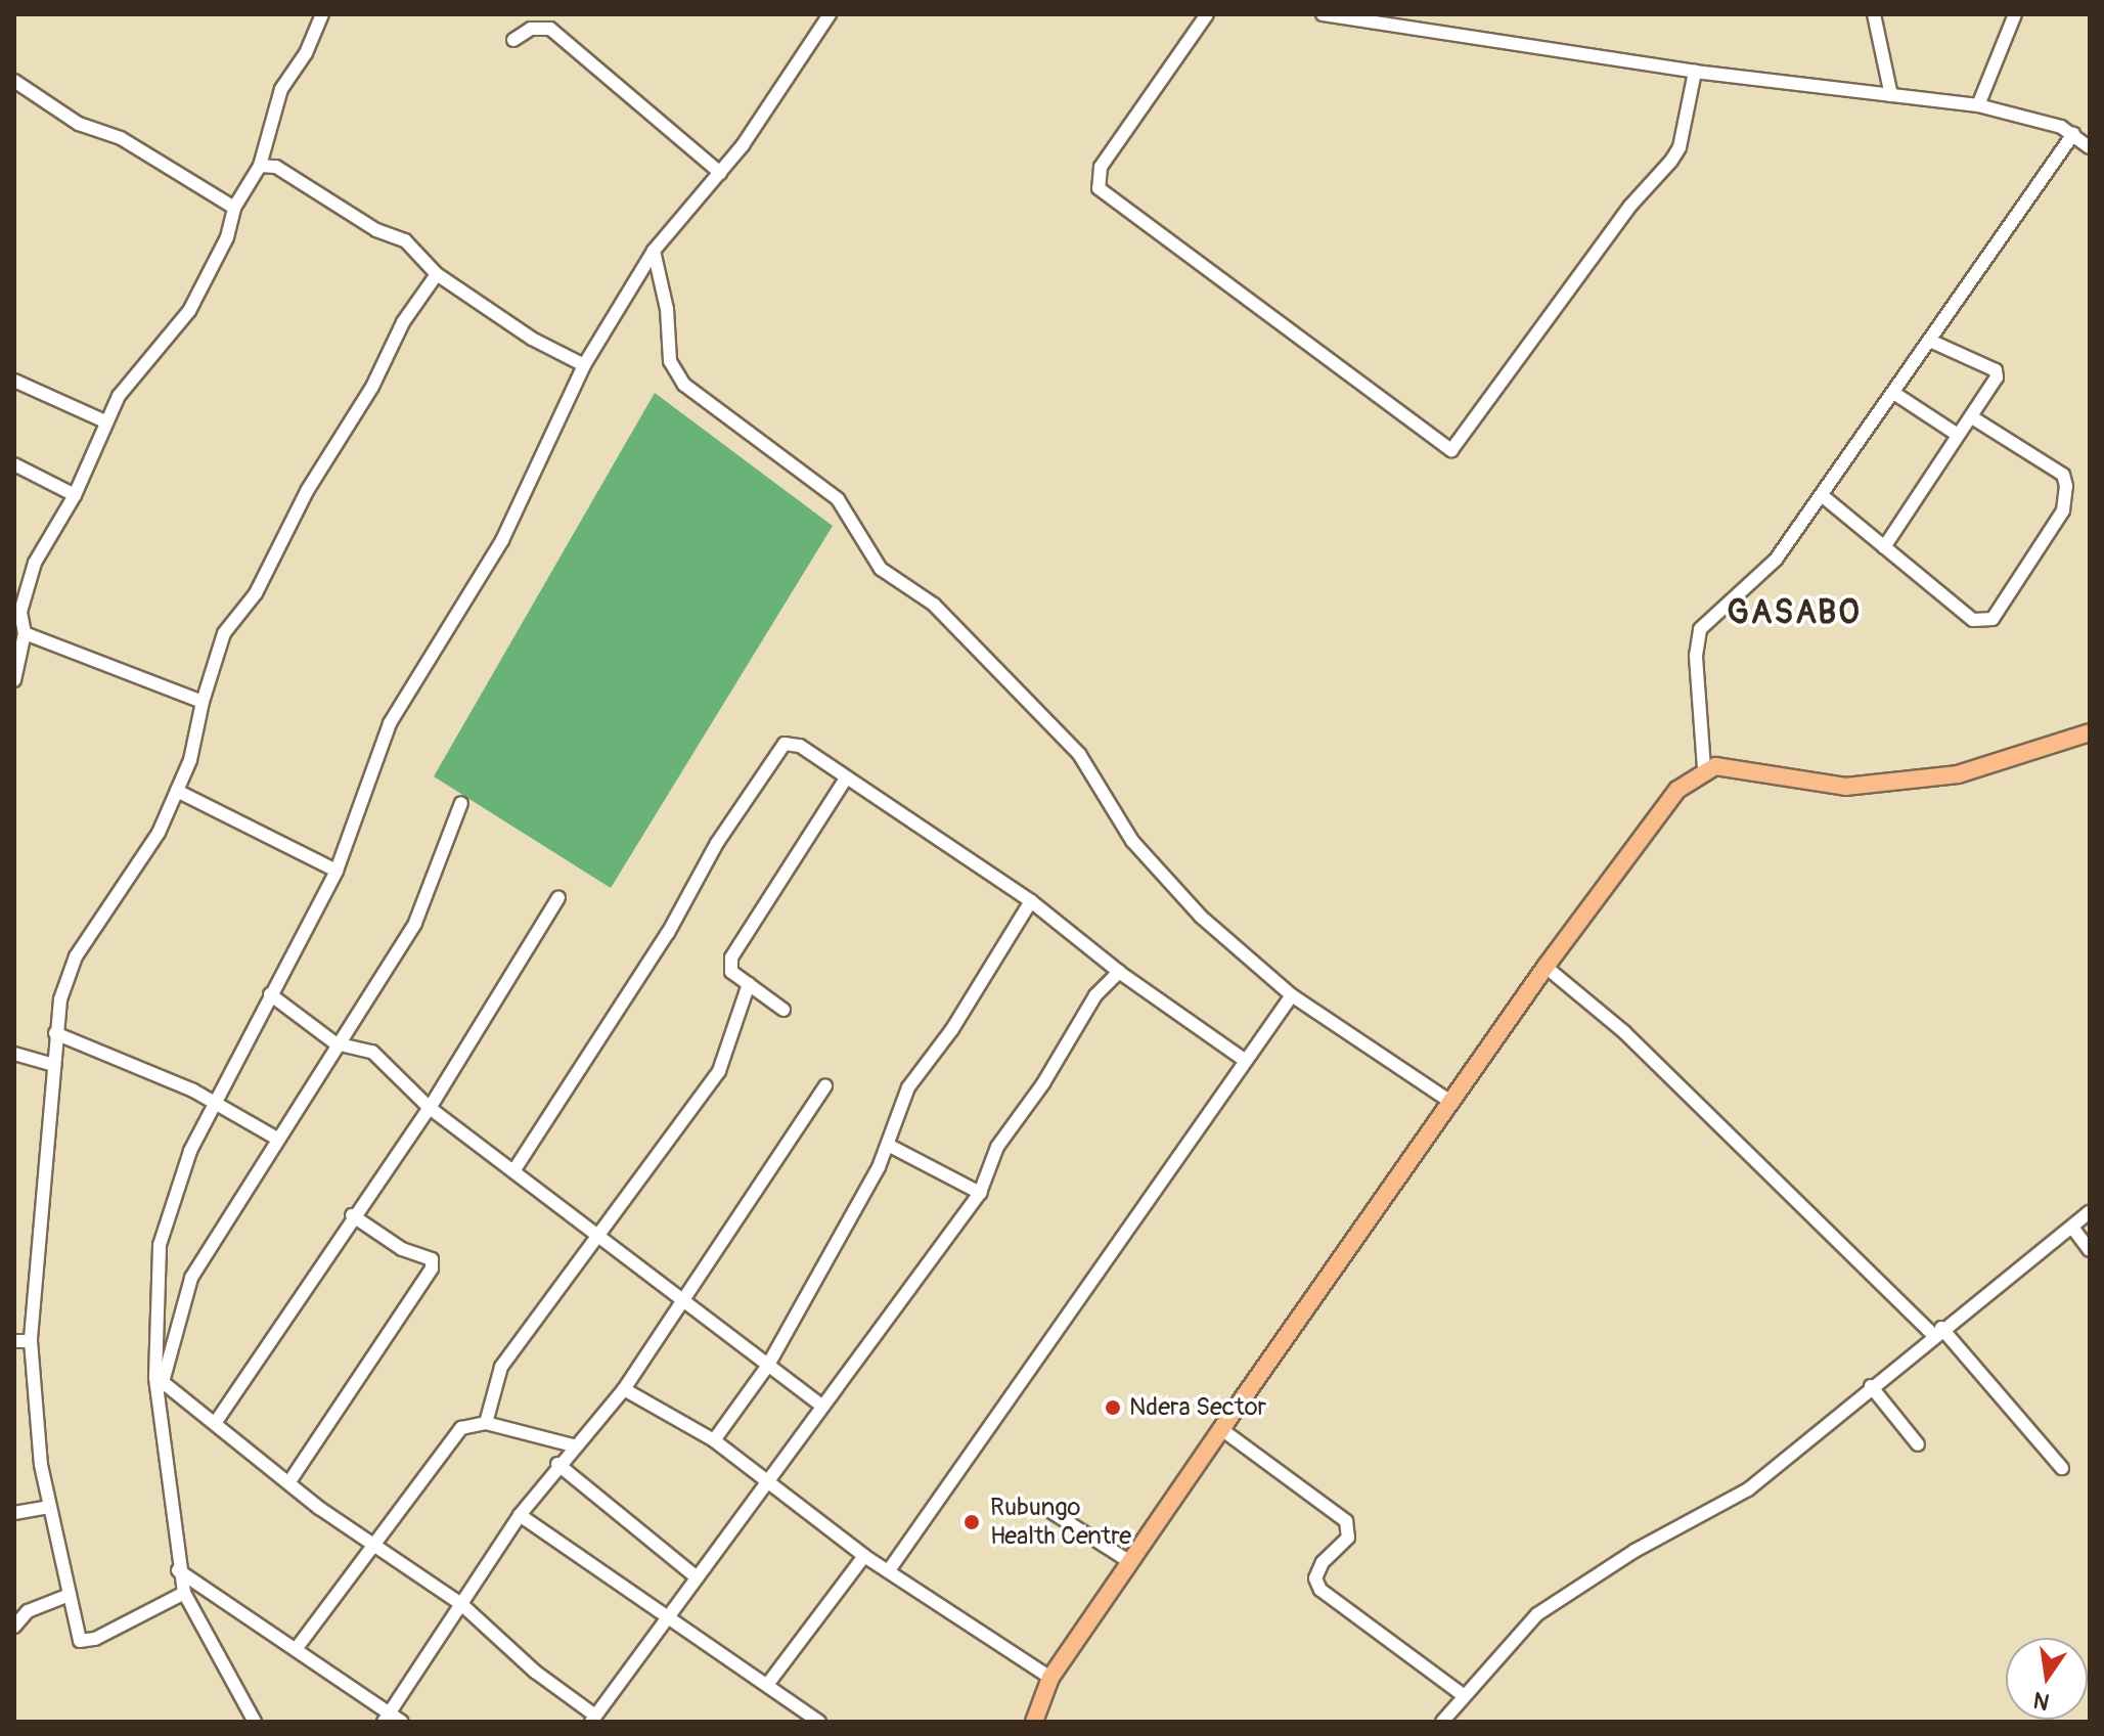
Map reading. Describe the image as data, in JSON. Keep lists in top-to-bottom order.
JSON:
{
  "districts": ["GASABO"],
  "places": ["Ndera Sector", "Rubungo Health Centre"],
  "north": "bottom"
}
